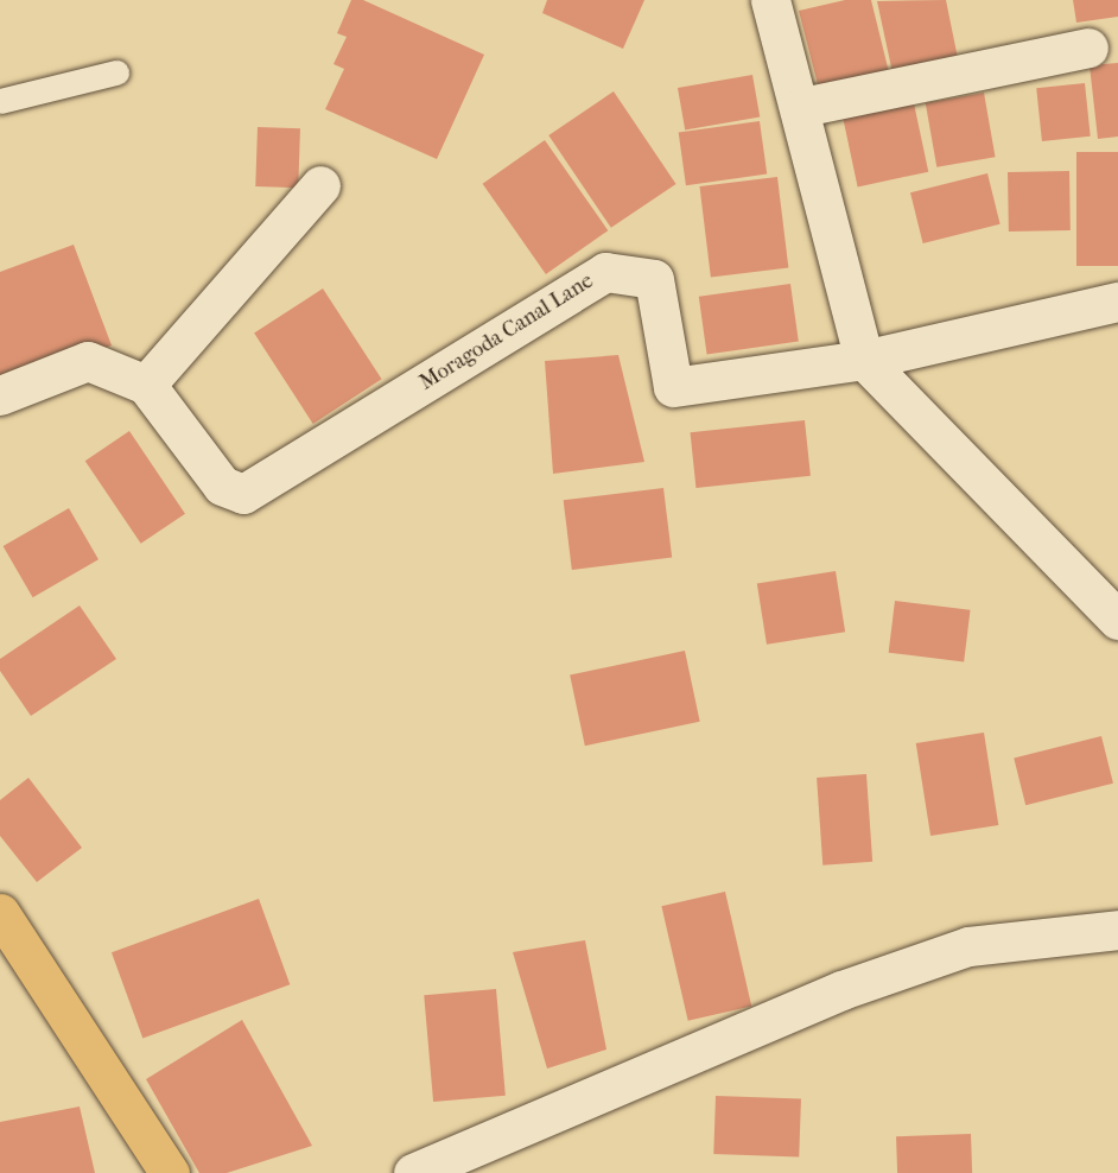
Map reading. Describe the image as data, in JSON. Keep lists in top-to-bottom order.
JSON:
{
  "streets": {
    "street": ["Moragoda Canal Lane"]
  }
}
